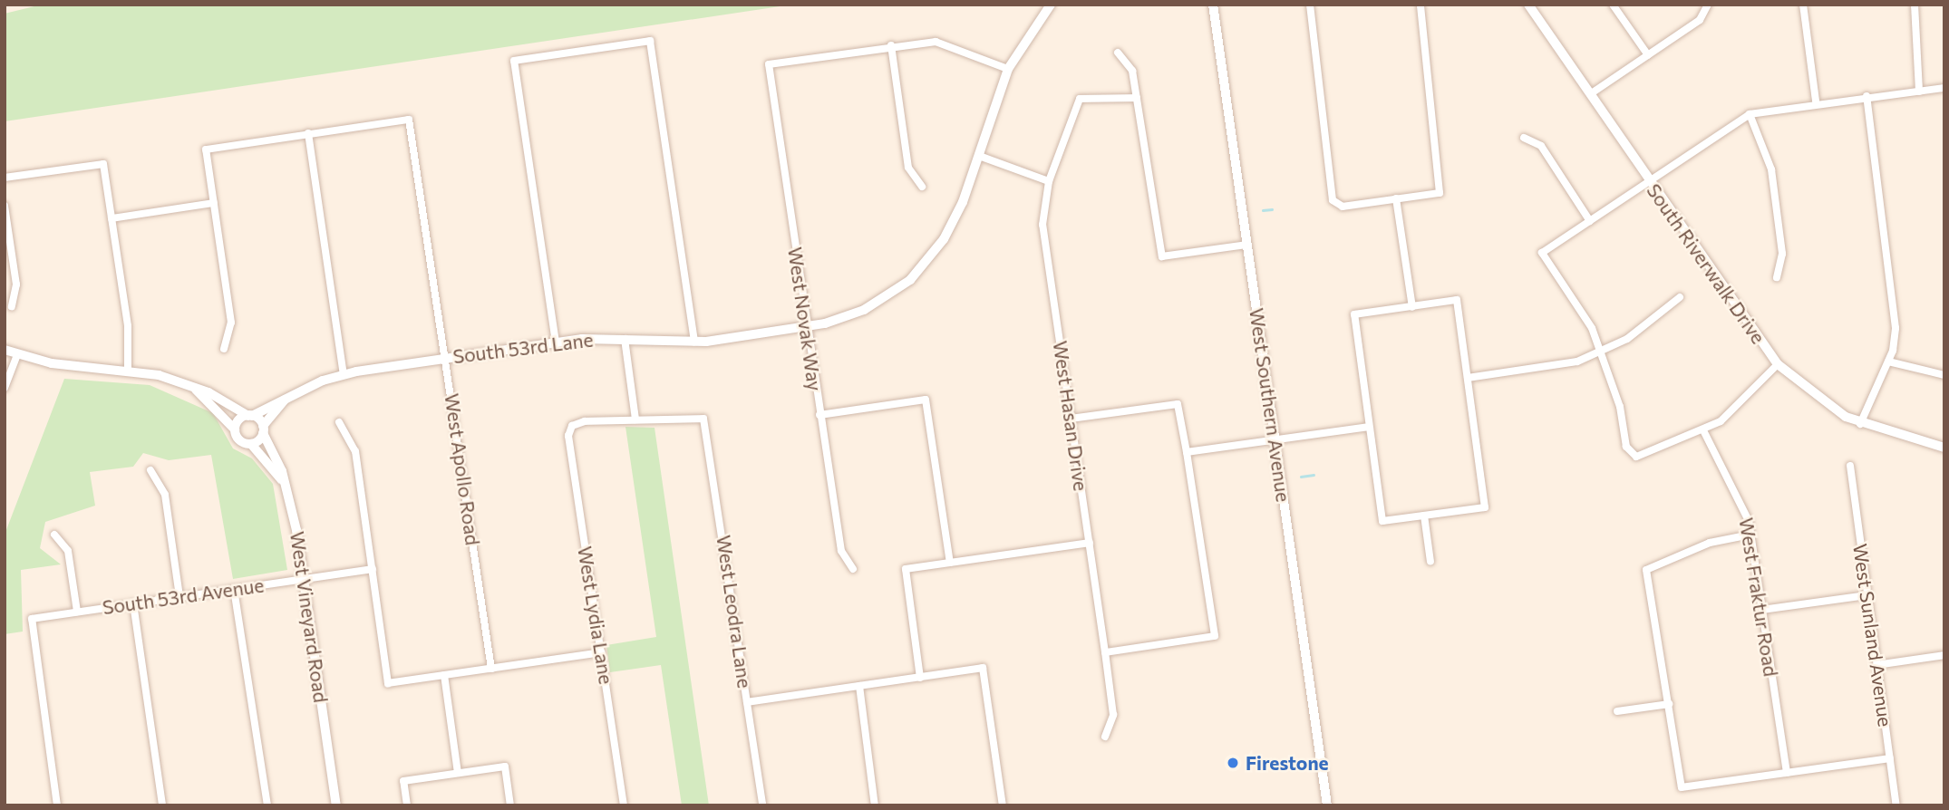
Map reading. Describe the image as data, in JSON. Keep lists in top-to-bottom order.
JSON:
{
  "streets": {
    "street": [
      "South Riverwalk Drive",
      "West Novak Way",
      "South 53rd Lane",
      "West Southern Avenue",
      "West Hasan Drive",
      "West Apollo Road",
      "South 53rd Avenue",
      "West Fraktur Road",
      "West Leodra Lane",
      "West Lydia Lane",
      "West Vineyard Road",
      "West Sunland Avenue"
    ]
  },
  "crossings": [
    ["West Novak Way", "South 53rd Lane"],
    ["South 53rd Lane", "West Apollo Road"],
    ["South 53rd Lane", "West Vineyard Road"],
    ["South 53rd Avenue", "West Vineyard Road"],
    ["West Leodra Lane", "West Lydia Lane"]
  ],
  "places": ["Firestone"]
}
